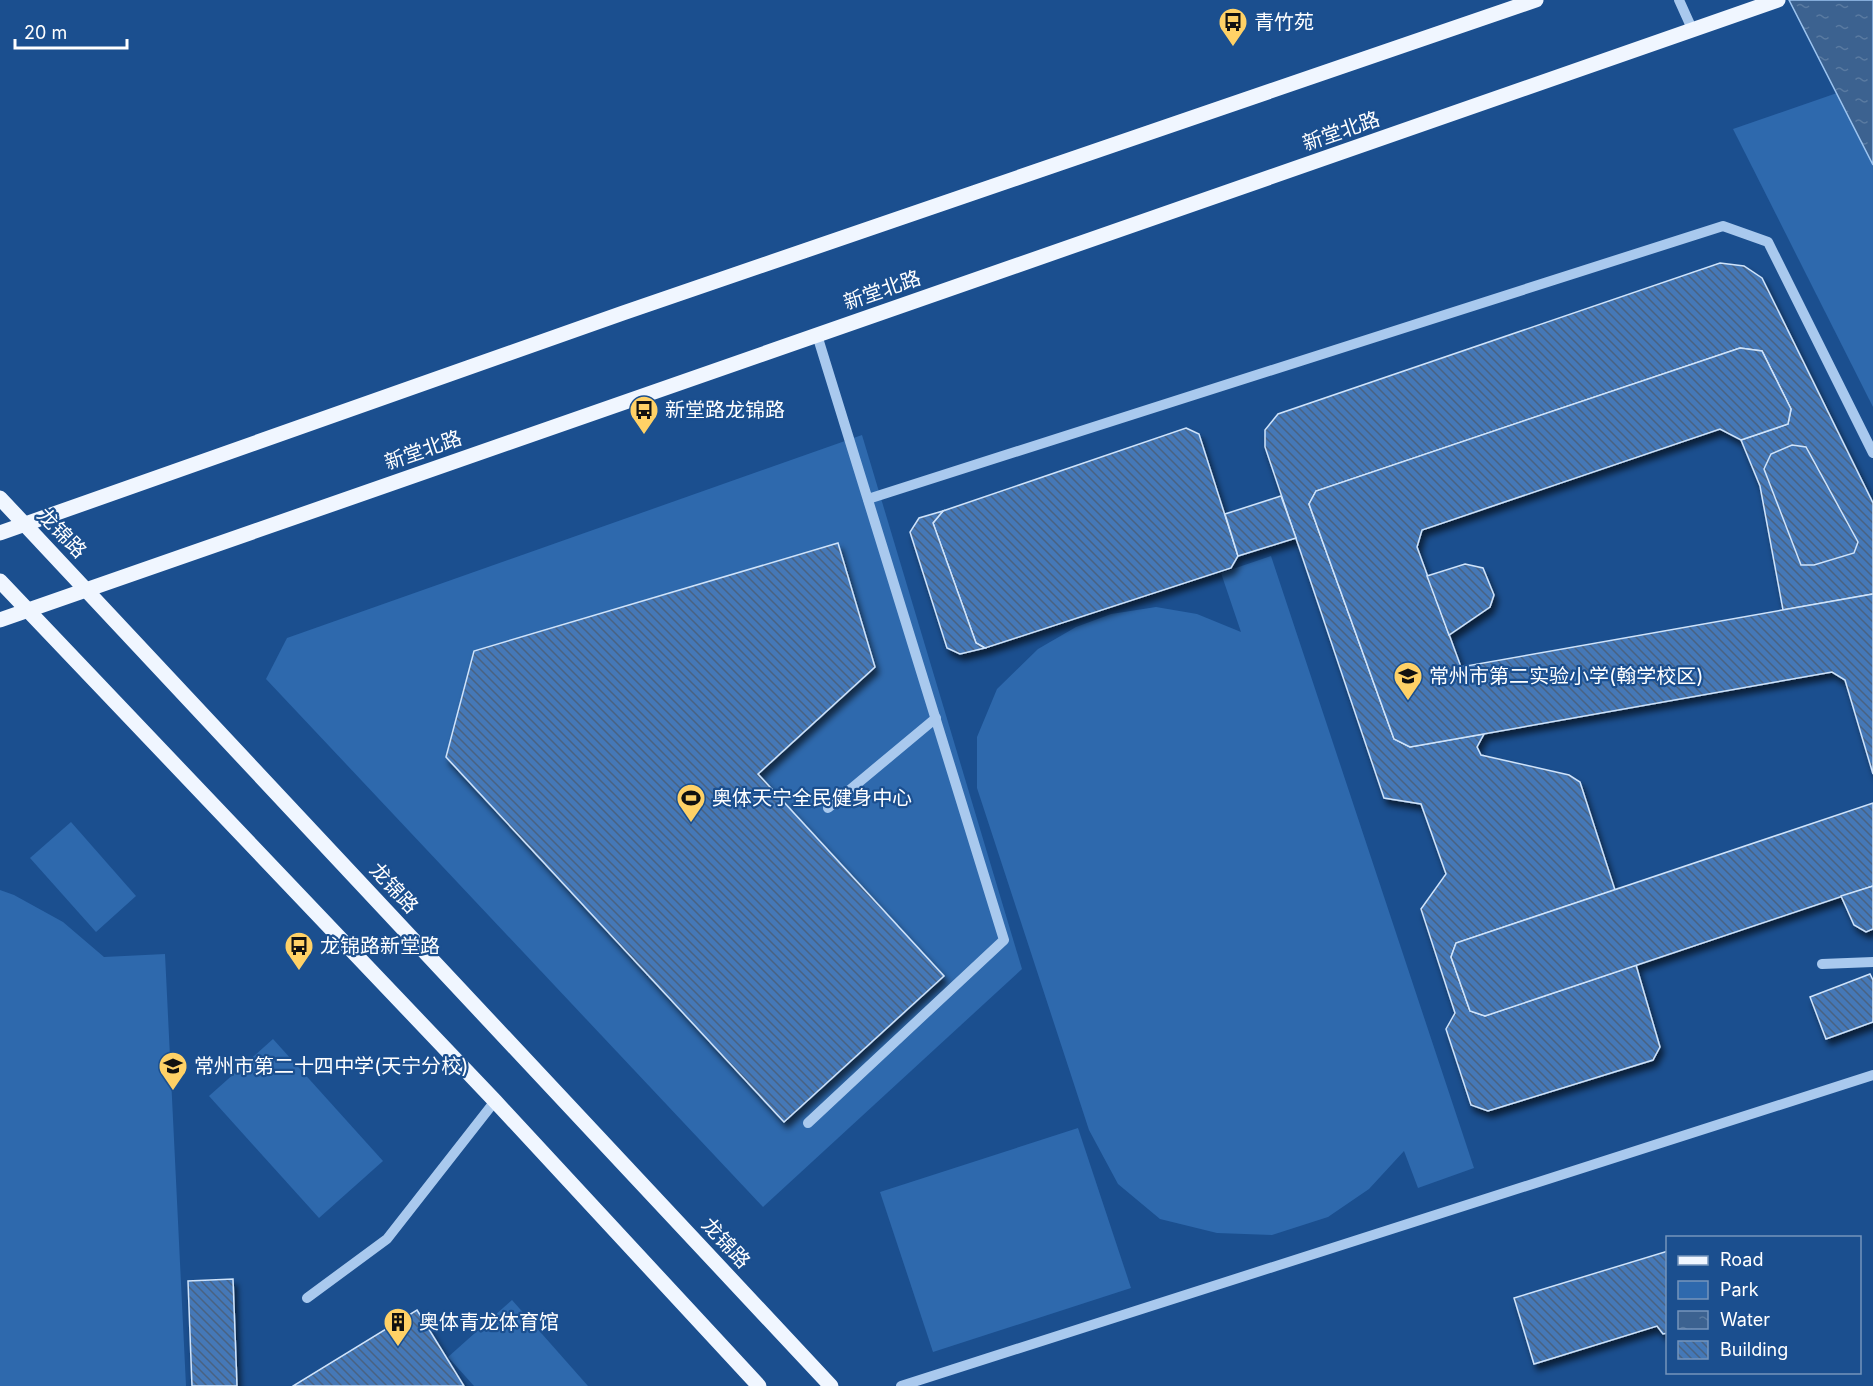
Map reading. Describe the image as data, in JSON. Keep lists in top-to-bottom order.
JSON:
{
  "streets": {
    "main road": ["新堂北路", "龙锦路"]
  },
  "crossings": [
    ["新堂北路", "龙锦路"]
  ],
  "places": {
    "bus stop": ["青竹苑", "新堂路龙锦路", "龙锦路新堂路"],
    "school or university": ["常州市第二实验小学(翰学校区)", "常州市第二十四中学(天宁分校)"],
    "sports": ["奥体天宁全民健身中心"],
    "building": ["奥体青龙体育馆"]
  },
  "legend": [
    "Road",
    "Park",
    "Water",
    "Building"
  ],
  "scale_bar": "20 m"
}
